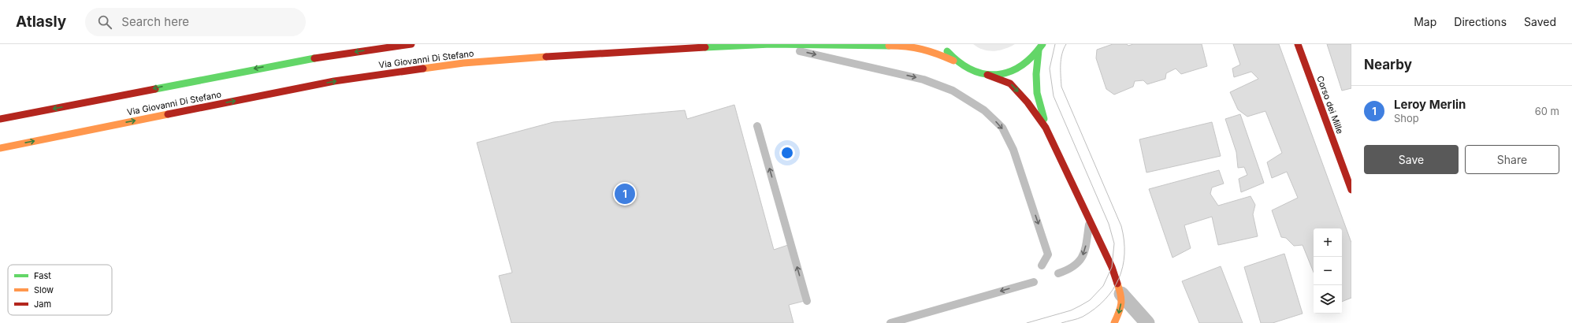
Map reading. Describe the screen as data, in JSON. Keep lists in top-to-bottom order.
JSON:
{
  "streets": {
    "street": ["Via Giovanni Di Stefano", "Corso dei Mille"]
  },
  "legend": ["Fast", "Slow", "Jam"],
  "page": {
    "header": "Atlasly",
    "search": "Search here",
    "nav": ["Map", "Directions", "Saved"],
    "heading": "Nearby",
    "list": [
      {
        "mark": "1",
        "name": "Leroy Merlin",
        "note": "Shop",
        "value": "60 m"
      }
    ],
    "buttons": ["Save", "Share"],
    "pins": "1",
    "map_buttons": ["+", "−"]
  }
}
